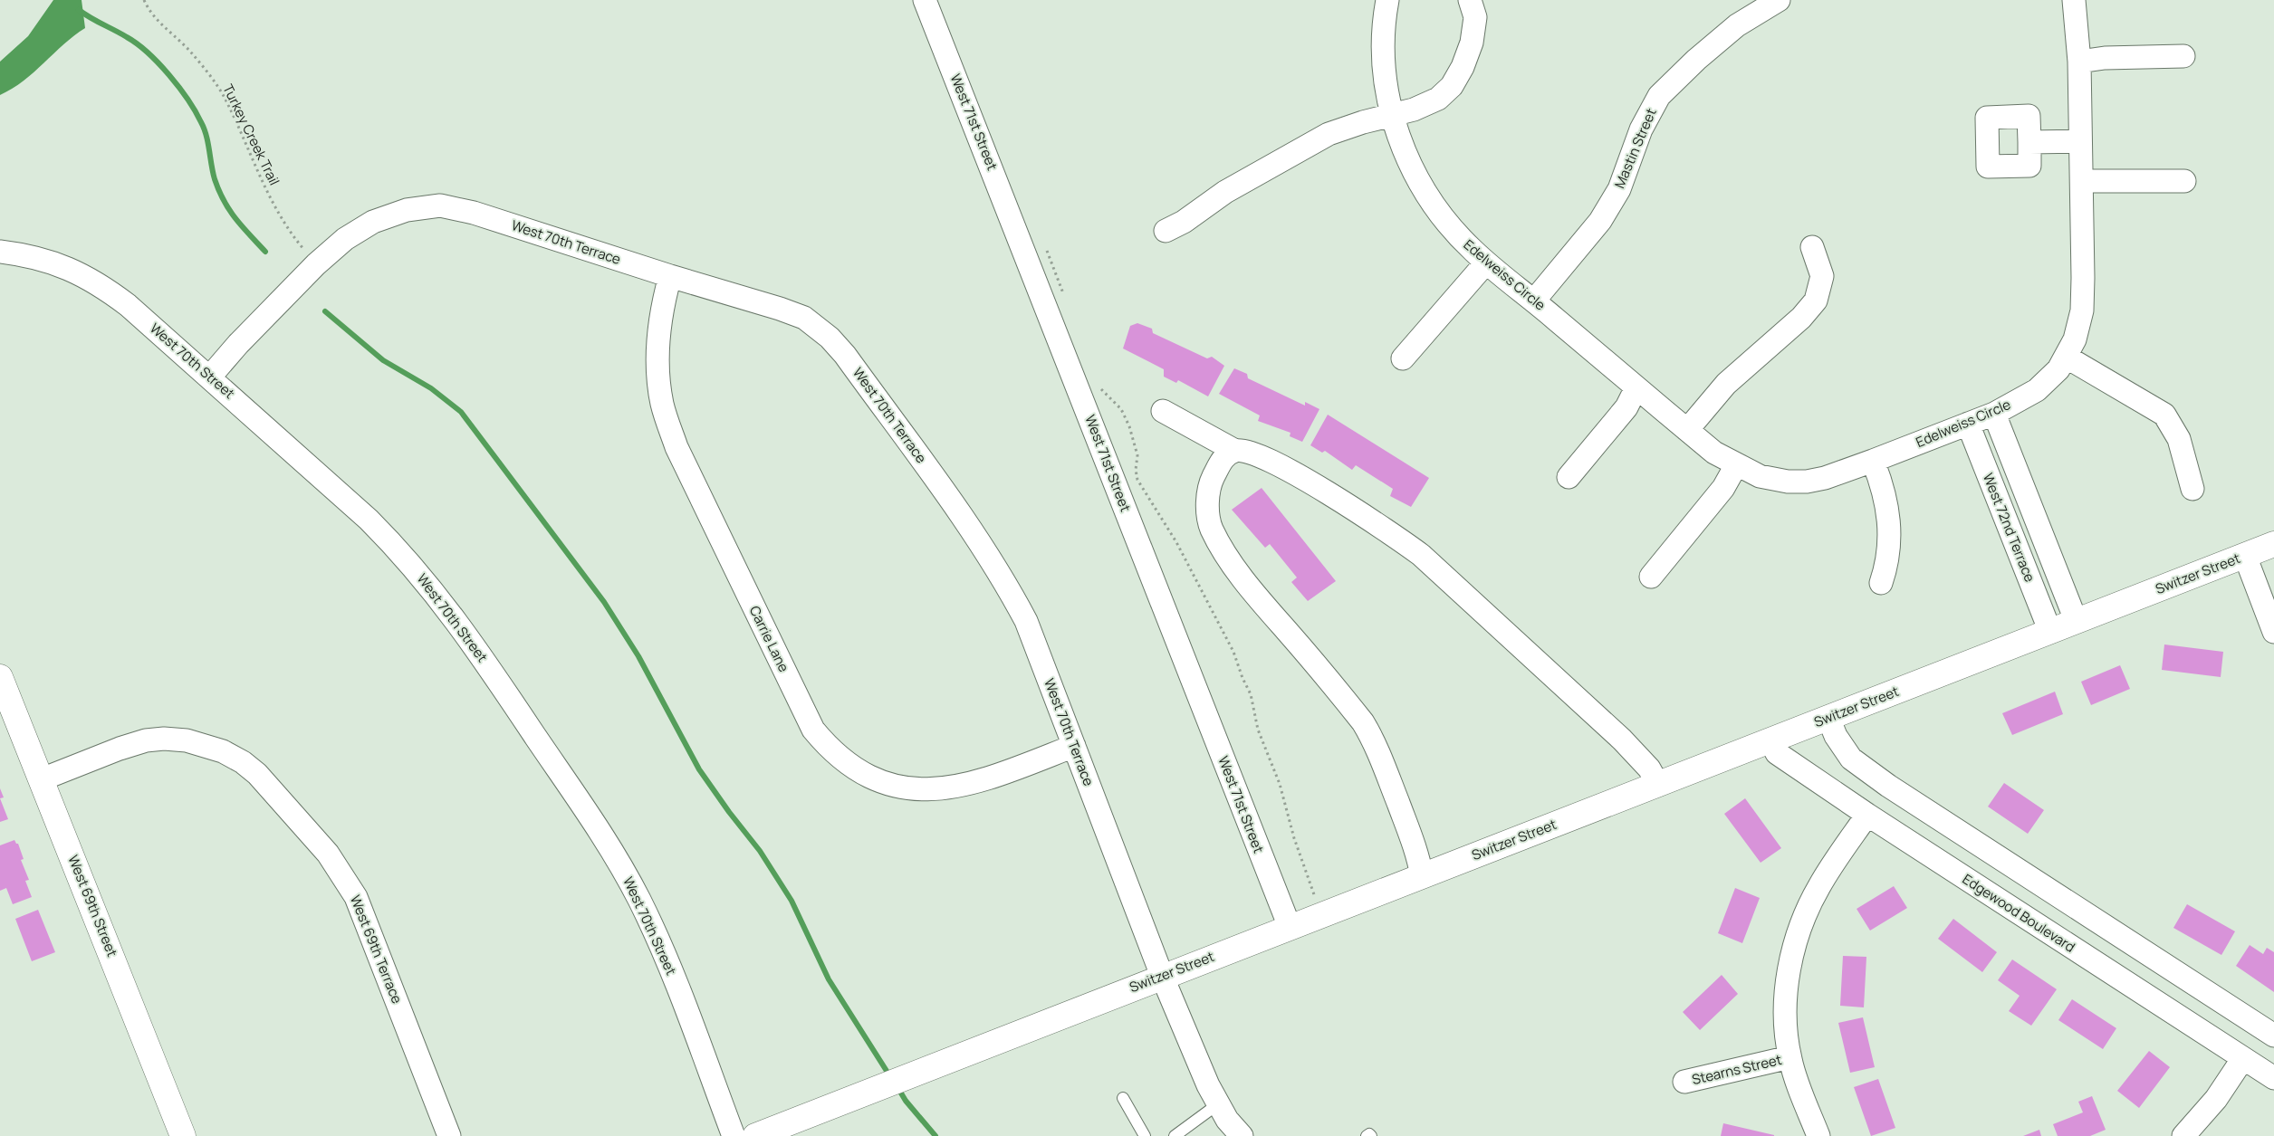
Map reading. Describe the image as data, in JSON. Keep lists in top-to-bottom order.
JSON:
{
  "streets": {
    "street": [
      "West 71st Street",
      "Mastin Street",
      "West 70th Terrace",
      "Edelweiss Circle",
      "West 70th Street",
      "West 72nd Terrace",
      "Switzer Street",
      "Carrie Lane",
      "West 69th Street",
      "Edgewood Boulevard",
      "West 69th Terrace",
      "Stearns Street"
    ],
    "path": ["Turkey Creek Trail"]
  },
  "crossings": [
    ["West 71st Street", "Switzer Street"],
    ["Turkey Creek Trail", "West 70th Terrace"],
    ["Mastin Street", "Edelweiss Circle"],
    ["West 70th Terrace", "West 70th Street"],
    ["West 70th Terrace", "Switzer Street"],
    ["West 70th Terrace", "Carrie Lane"],
    ["Edelweiss Circle", "West 72nd Terrace"],
    ["West 72nd Terrace", "Switzer Street"],
    ["Switzer Street", "Edgewood Boulevard"],
    ["West 69th Street", "West 69th Terrace"]
  ]
}
